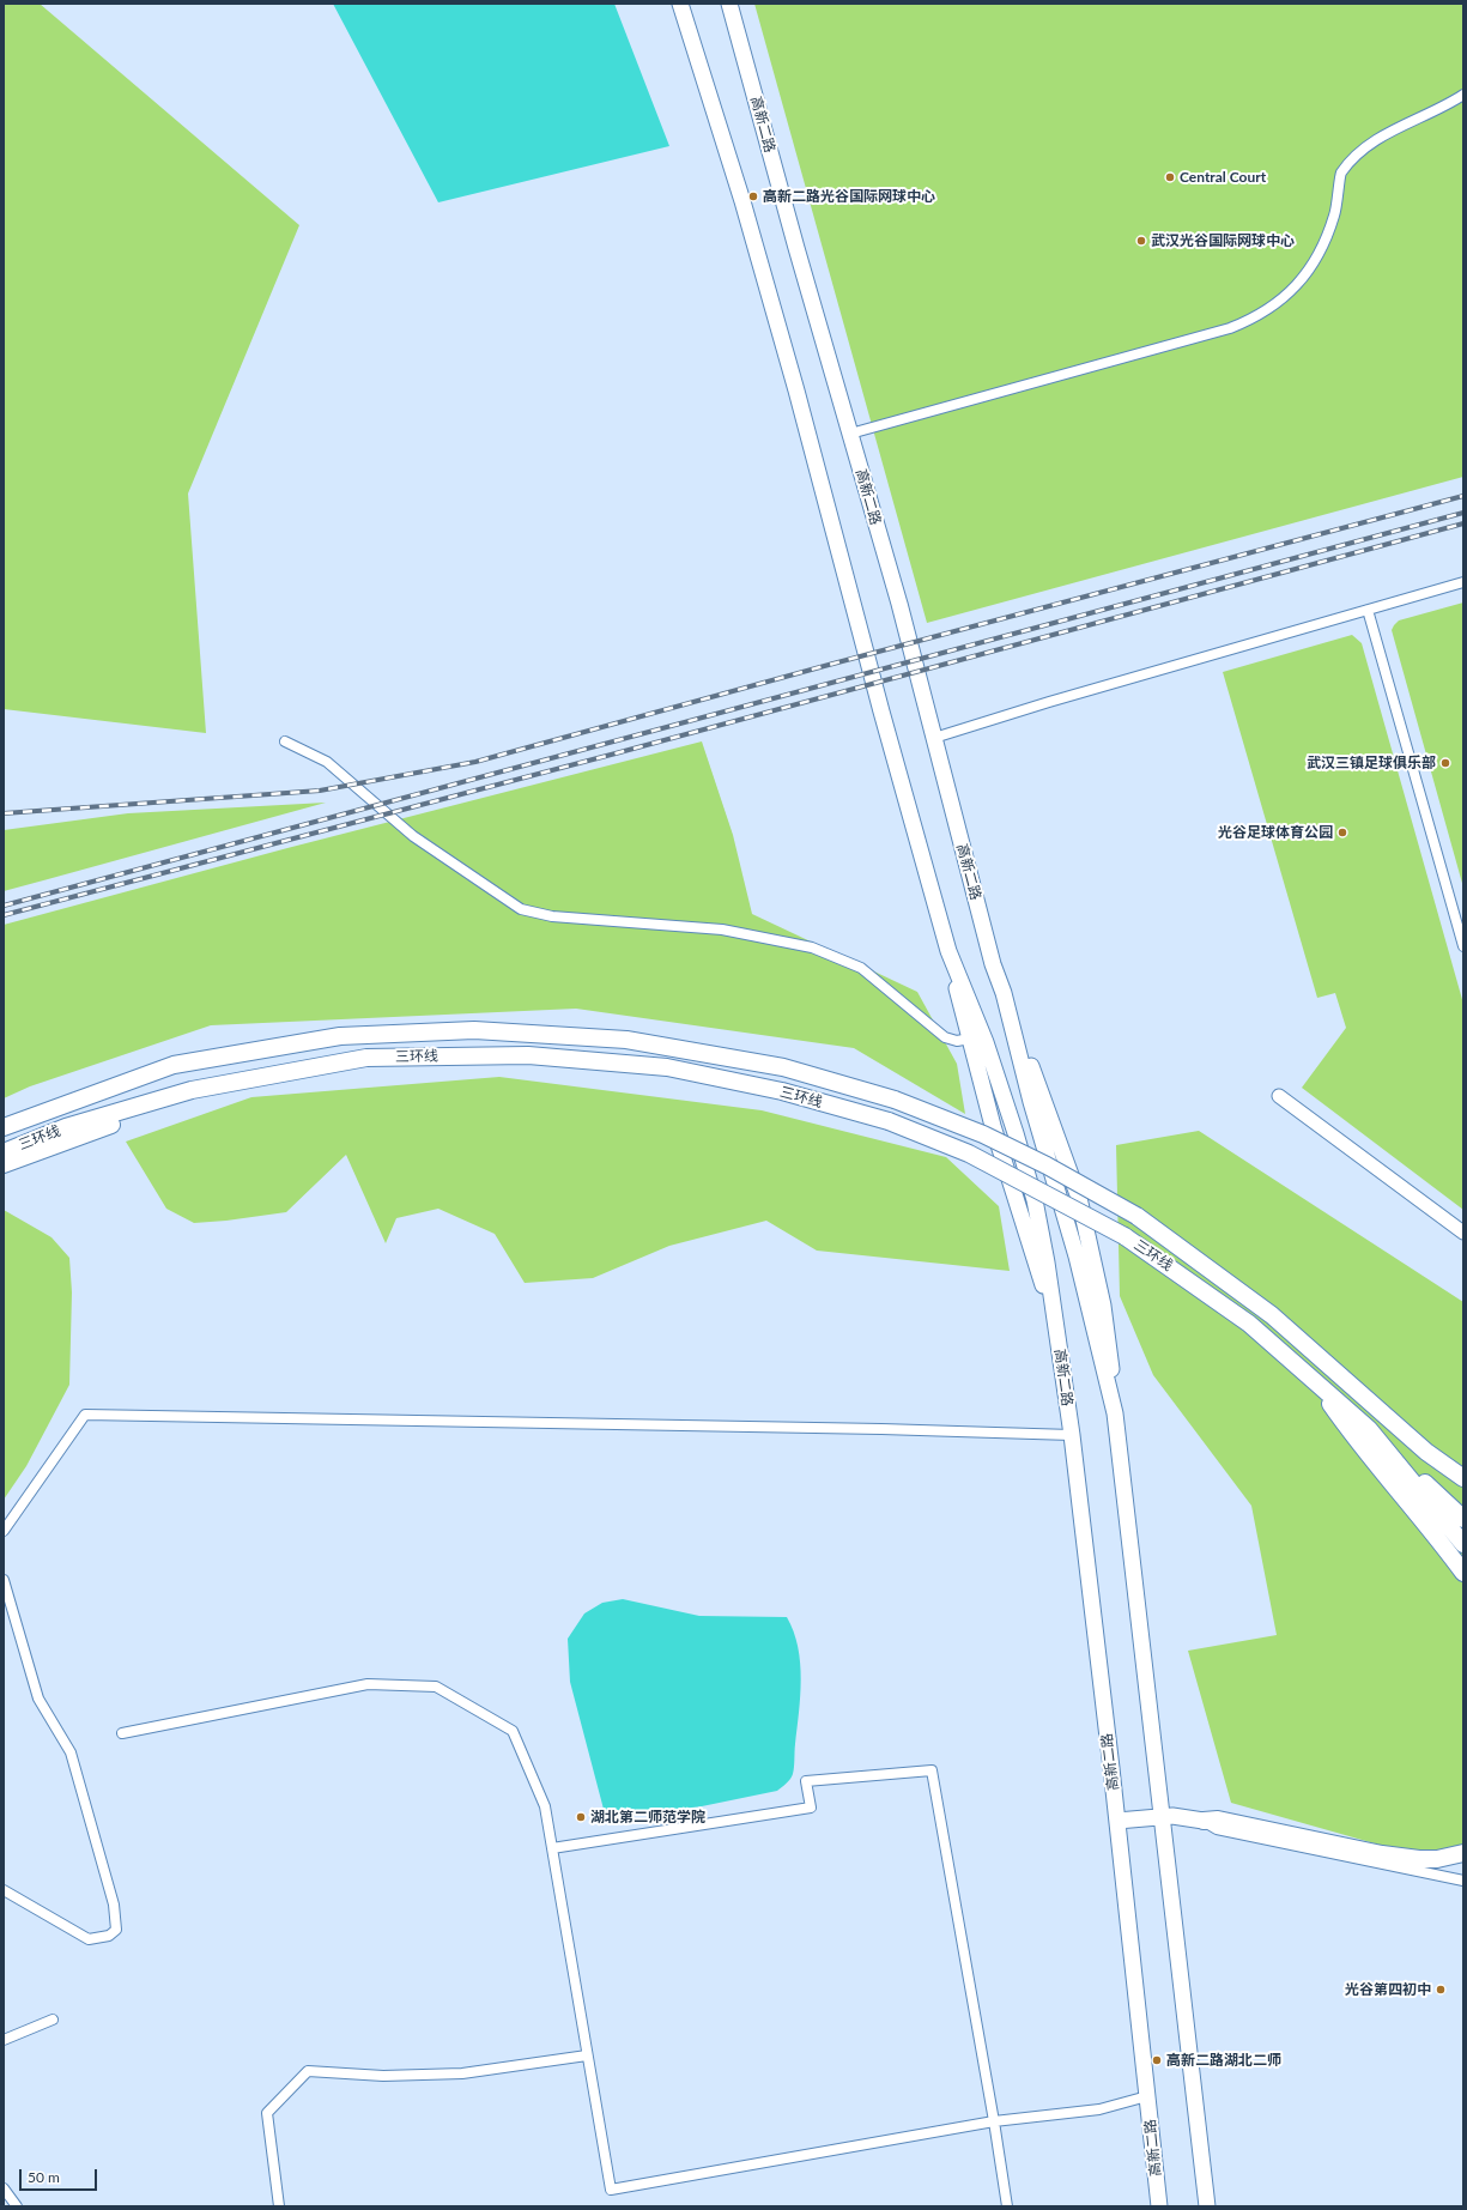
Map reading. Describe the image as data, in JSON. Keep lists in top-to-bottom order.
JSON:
{
  "streets": {
    "highway": ["三环线"],
    "main road": ["高新二路"]
  },
  "places": [
    "Central Court",
    "高新二路光谷国际网球中心",
    "武汉光谷国际网球中心",
    "武汉三镇足球俱乐部",
    "光谷足球体育公园",
    "湖北第二师范学院",
    "光谷第四初中",
    "高新二路湖北二师"
  ],
  "scale_bar": "50 m"
}
